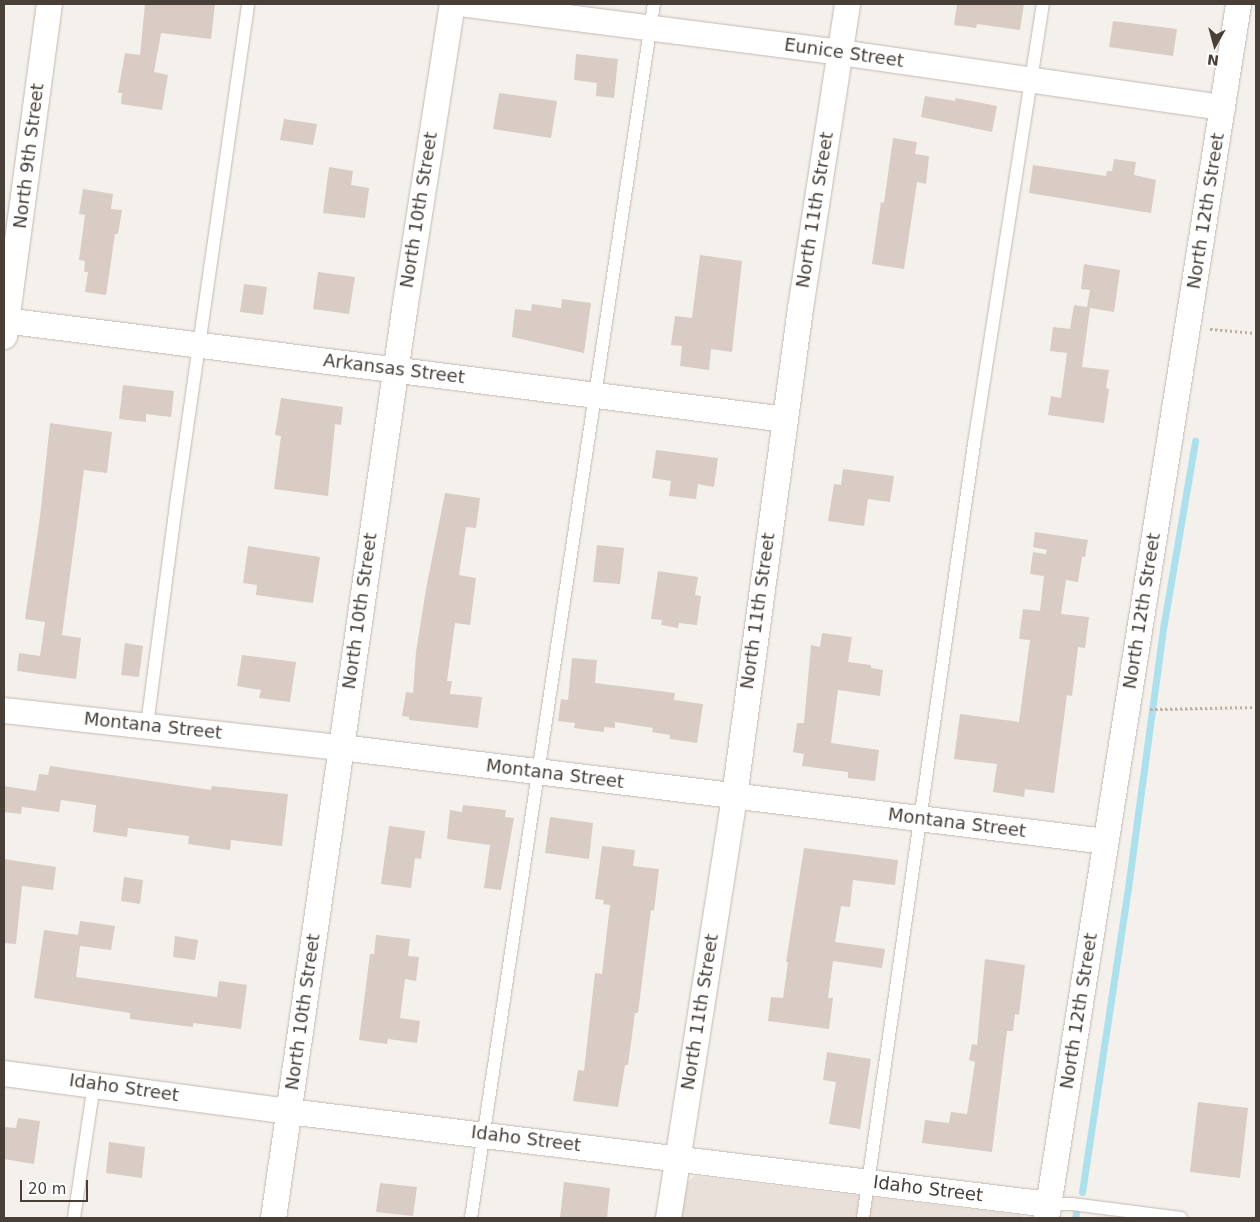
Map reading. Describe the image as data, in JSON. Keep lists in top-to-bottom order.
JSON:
{
  "streets": {
    "street": [
      "Eunice Street",
      "North 9th Street",
      "North 10th Street",
      "North 11th Street",
      "North 12th Street",
      "Arkansas Street",
      "Montana Street",
      "Idaho Street"
    ]
  },
  "crossings": [
    ["Eunice Street", "North 11th Street"],
    ["Eunice Street", "North 12th Street"],
    ["North 9th Street", "Arkansas Street"],
    ["North 10th Street", "Arkansas Street"],
    ["North 10th Street", "Montana Street"],
    ["North 10th Street", "Idaho Street"],
    ["North 11th Street", "Arkansas Street"],
    ["North 11th Street", "Montana Street"],
    ["North 11th Street", "Idaho Street"],
    ["North 12th Street", "Montana Street"],
    ["North 12th Street", "Idaho Street"]
  ],
  "scale_bar": "20 m",
  "north": "bottom"
}
